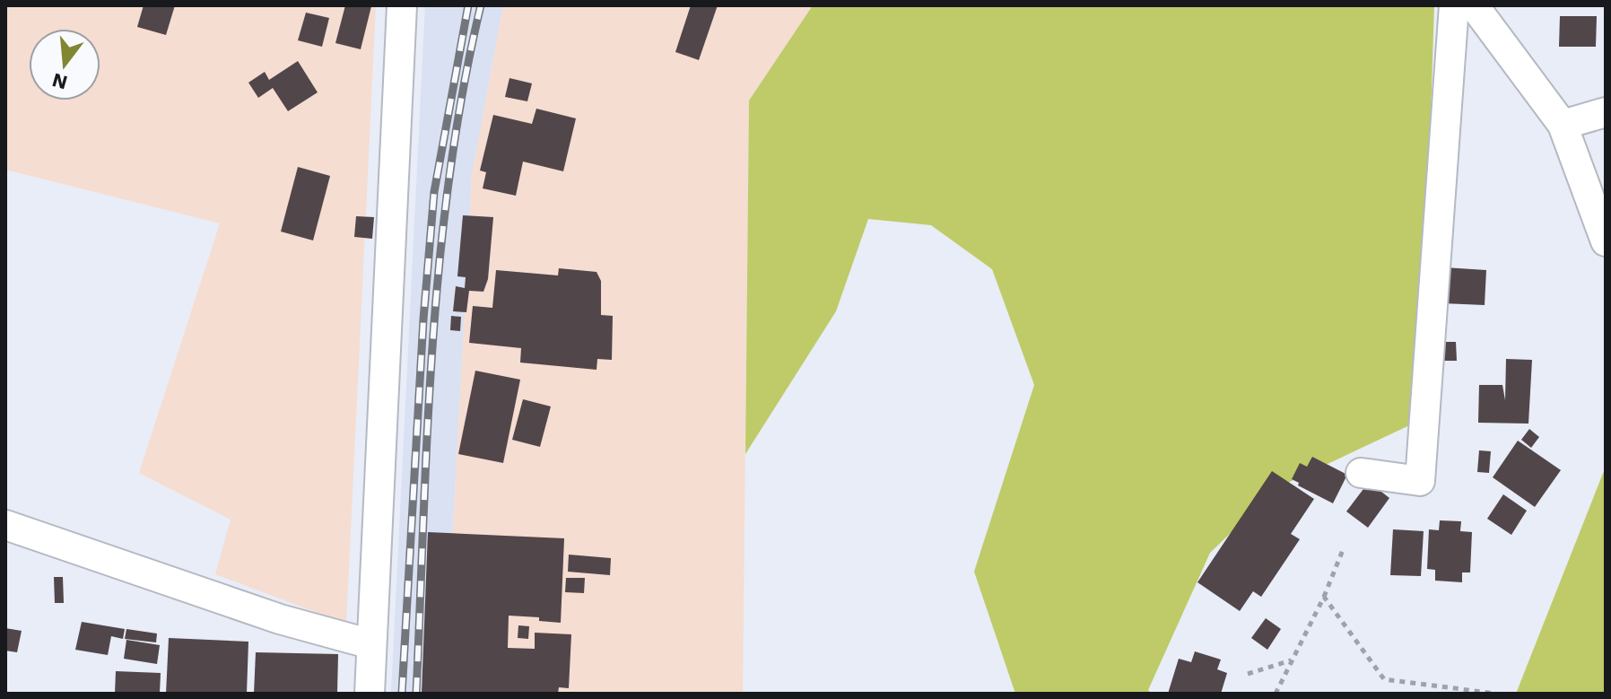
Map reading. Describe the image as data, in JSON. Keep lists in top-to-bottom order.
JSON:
{
  "north": "bottom"
}
